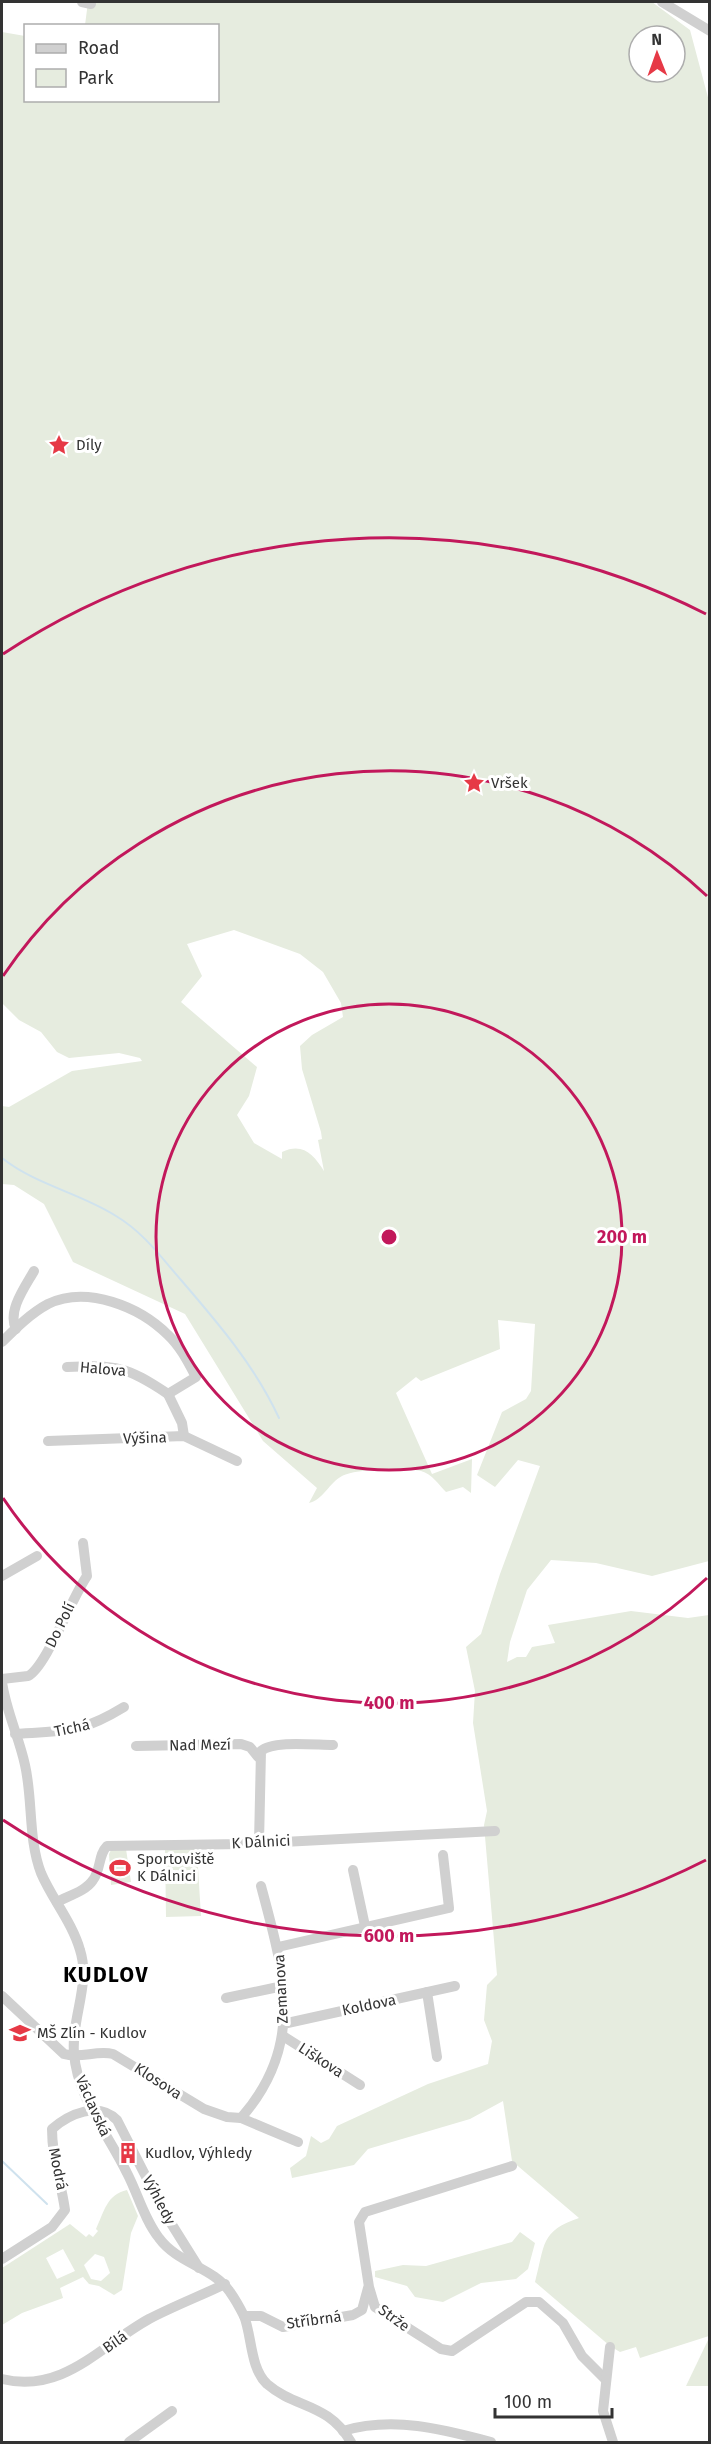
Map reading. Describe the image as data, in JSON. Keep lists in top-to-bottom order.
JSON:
{
  "streets": {
    "street": [
      "Halova",
      "Výšina",
      "Do Polí",
      "Tichá",
      "Nad Mezí",
      "K Dálnici",
      "Zemanova",
      "Koldova",
      "Liškova",
      "Klosova",
      "Václavská",
      "Modrá",
      "Výhledy",
      "Strže",
      "Stříbrná",
      "Bílá"
    ]
  },
  "crossings": [
    ["Do Polí", "Václavská"],
    ["Tichá", "Václavská"],
    ["K Dálnici", "Václavská"],
    ["Zemanova", "Koldova"],
    ["Zemanova", "Liškova"],
    ["Zemanova", "Klosova"],
    ["Klosova", "Václavská"],
    ["Václavská", "Modrá"],
    ["Václavská", "Výhledy"],
    ["Václavská", "Stříbrná"],
    ["Václavská", "Bílá"],
    ["Modrá", "Výhledy"],
    ["Strže", "Stříbrná"]
  ],
  "districts": ["KUDLOV"],
  "places": {
    "place": ["Díly", "Vršek"],
    "sports": ["Sportoviště K Dálnici"],
    "school or university": ["MŠ Zlín - Kudlov"],
    "building": ["Kudlov, Výhledy"]
  },
  "legend": ["Road", "Park"],
  "scale_bar": "100 m",
  "north": "top",
  "rings": ["200 m", "400 m", "600 m"]
}
